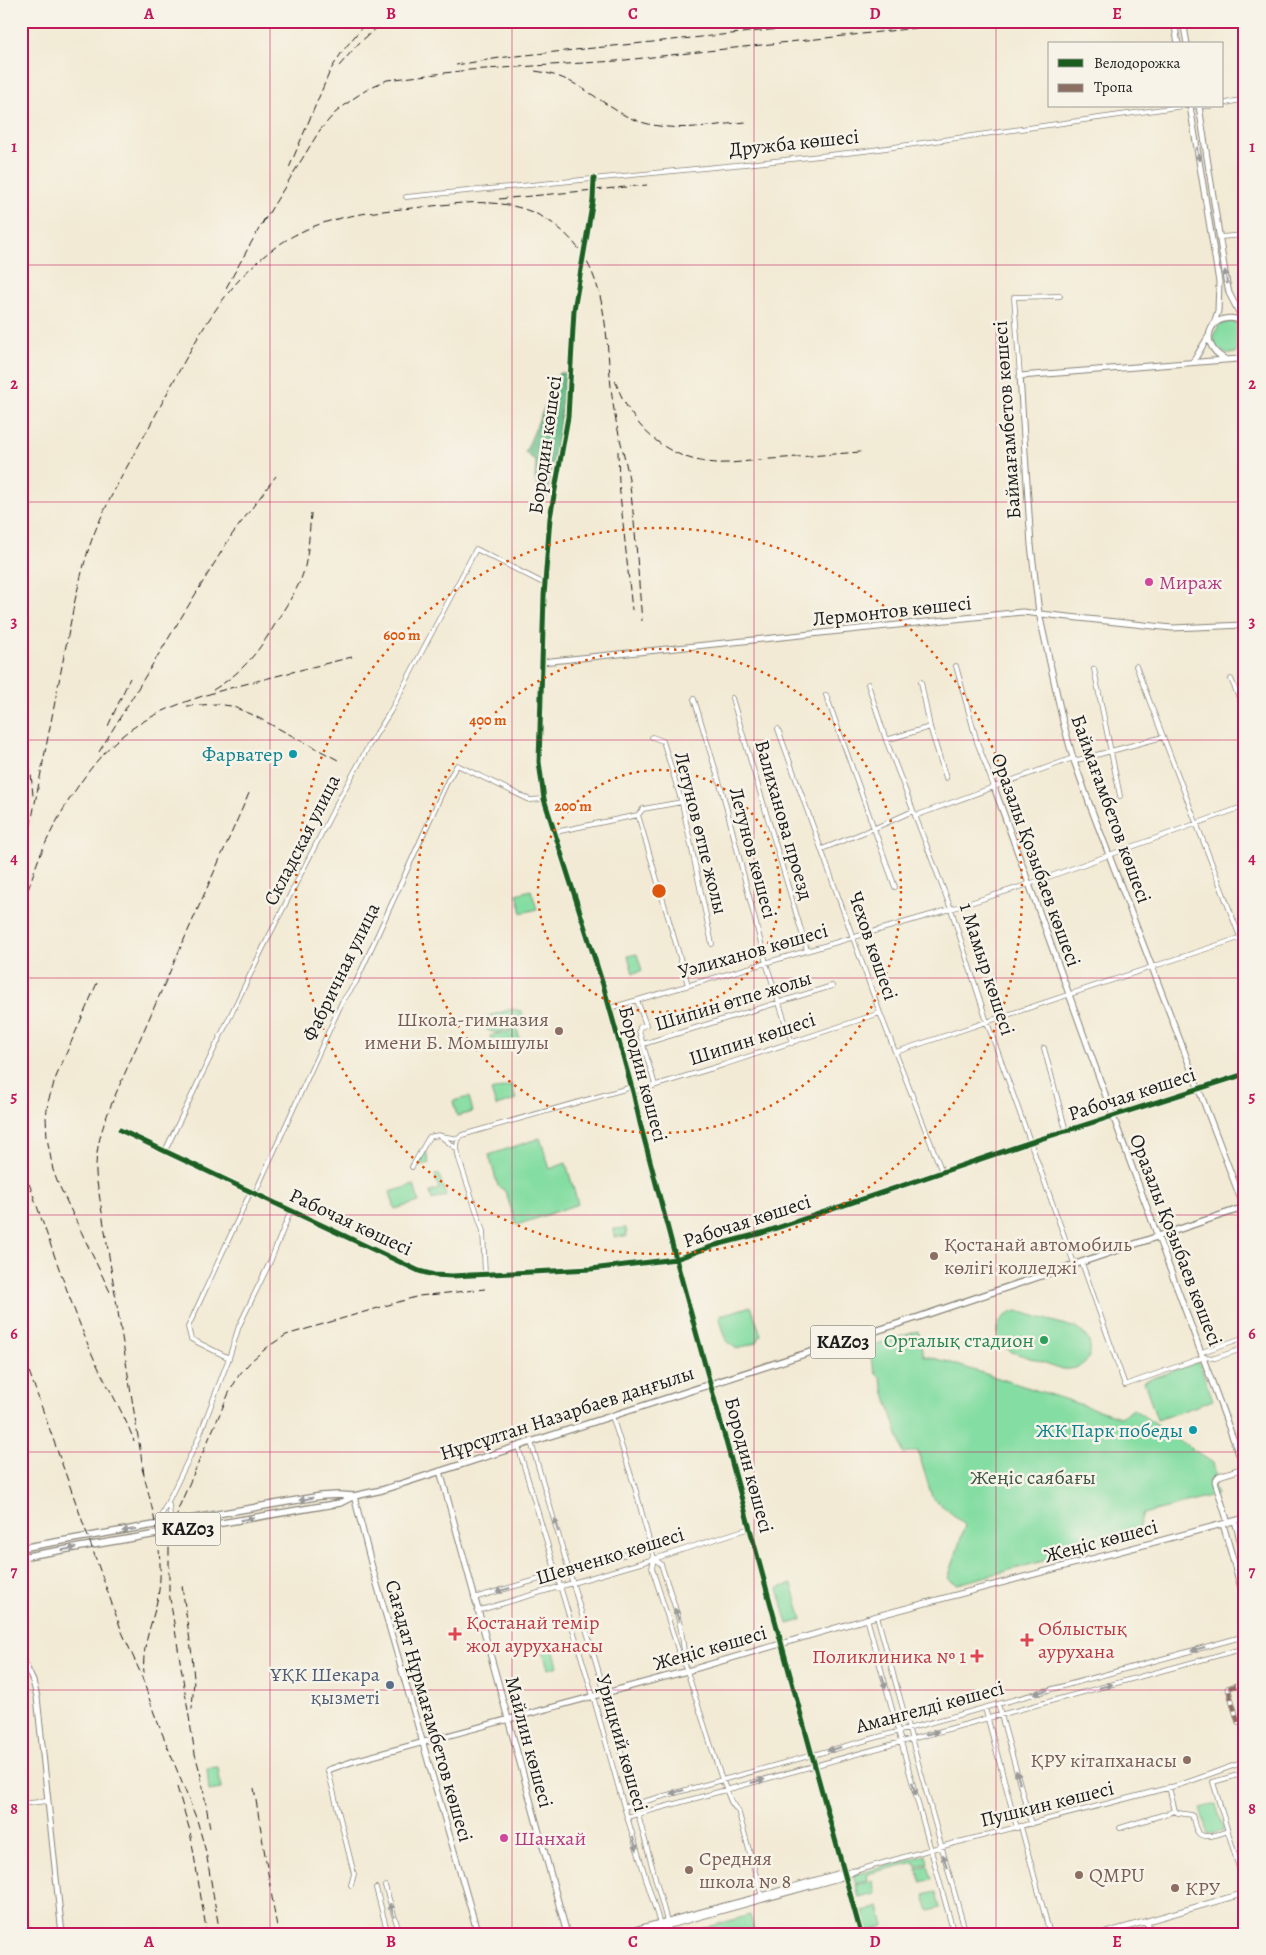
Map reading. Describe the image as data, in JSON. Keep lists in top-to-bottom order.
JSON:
{
  "streets": {
    "main road": ["KАZ03", "Нұрсұлтан Назарбаев даңғылы"],
    "street": [
      "Дружба көшесі",
      "Баймағамбетов көшесі",
      "Бородин көшесі",
      "Лермонтов көшесі",
      "Валиханова проезд",
      "Летунов өтпе жолы",
      "Складская улица",
      "Летунов көшесі",
      "Оразалы Қозыбаев көшесі",
      "Чехов көшесі",
      "Уәлиханов көшесі",
      "1 Мамыр көшесі",
      "Фабричная улица",
      "Шипин өтпе жолы",
      "Шипин көшесі",
      "Рабочая көшесі",
      "Жеңіс көшесі",
      "Шевченко көшесі",
      "Амангелді көшесі",
      "Сағадат Нұрмағамбетов көшесі",
      "Майлин көшесі",
      "Урицкий көшесі",
      "Пушкин көшесі"
    ]
  },
  "crossings": [
    ["Дружба көшесі", "Бородин көшесі"],
    ["Баймағамбетов көшесі", "Лермонтов көшесі"],
    ["Баймағамбетов көшесі", "Уәлиханов көшесі"],
    ["Баймағамбетов көшесі", "Рабочая көшесі"],
    ["Баймағамбетов көшесі", "Нұрсұлтан Назарбаев даңғылы"],
    ["Бородин көшесі", "Лермонтов көшесі"],
    ["Бородин көшесі", "Складская улица"],
    ["Бородин көшесі", "Уәлиханов көшесі"],
    ["Бородин көшесі", "Фабричная улица"],
    ["Бородин көшесі", "Шипин көшесі"],
    ["Бородин көшесі", "Рабочая көшесі"],
    ["Бородин көшесі", "Нұрсұлтан Назарбаев даңғылы"],
    ["Бородин көшесі", "Жеңіс көшесі"],
    ["Бородин көшесі", "Шевченко көшесі"],
    ["Бородин көшесі", "Амангелді көшесі"],
    ["Бородин көшесі", "Пушкин көшесі"],
    ["Валиханова проезд", "Уәлиханов көшесі"],
    ["Складская улица", "Рабочая көшесі"],
    ["Летунов көшесі", "Уәлиханов көшесі"],
    ["Летунов көшесі", "Шипин өтпе жолы"],
    ["Летунов көшесі", "Шипин көшесі"],
    ["Оразалы Қозыбаев көшесі", "Уәлиханов көшесі"],
    ["Оразалы Қозыбаев көшесі", "Рабочая көшесі"],
    ["Оразалы Қозыбаев көшесі", "Нұрсұлтан Назарбаев даңғылы"],
    ["Оразалы Қозыбаев көшесі", "Жеңіс көшесі"],
    ["Чехов көшесі", "Уәлиханов көшесі"],
    ["Чехов көшесі", "Шипин көшесі"],
    ["Чехов көшесі", "Рабочая көшесі"],
    ["Уәлиханов көшесі", "1 Мамыр көшесі"],
    ["1 Мамыр көшесі", "Рабочая көшесі"],
    ["1 Мамыр көшесі", "Нұрсұлтан Назарбаев даңғылы"],
    ["Фабричная улица", "Рабочая көшесі"],
    ["Нұрсұлтан Назарбаев даңғылы", "Сағадат Нұрмағамбетов көшесі"],
    ["Нұрсұлтан Назарбаев даңғылы", "Майлин көшесі"],
    ["Нұрсұлтан Назарбаев даңғылы", "Урицкий көшесі"],
    ["Жеңіс көшесі", "Сағадат Нұрмағамбетов көшесі"],
    ["Жеңіс көшесі", "Майлин көшесі"],
    ["Жеңіс көшесі", "Урицкий көшесі"],
    ["Шевченко көшесі", "Майлин көшесі"],
    ["Шевченко көшесі", "Урицкий көшесі"],
    ["Амангелді көшесі", "Урицкий көшесі"],
    ["Урицкий көшесі", "Пушкин көшесі"]
  ],
  "parks": ["Жеңіс саябағы"],
  "places": {
    "other": [
      "Мираж",
      "Фарватер",
      "Школа-гимназия имени Б. Момышулы",
      "Қостанай автомобиль көлігі колледжі",
      "Орталық стадион",
      "ЖК Парк победы",
      "ҰҚК Шекара қызметі",
      "ҚРУ кітапханасы",
      "Шанхай",
      "Средняя школа № 8",
      "QMPU",
      "КРУ"
    ],
    "health": ["Қостанай темір жол ауруханасы", "Облыстық аурухана", "Поликлиника № 1"]
  },
  "legend": ["Велодорожка", "Тропа"],
  "grid": {
    "columns": [
      "A",
      "B",
      "C",
      "D",
      "E"
    ],
    "rows": [
      "1",
      "2",
      "3",
      "4",
      "5",
      "6",
      "7",
      "8"
    ]
  },
  "rings": ["600 m", "400 m", "200 m"]
}
